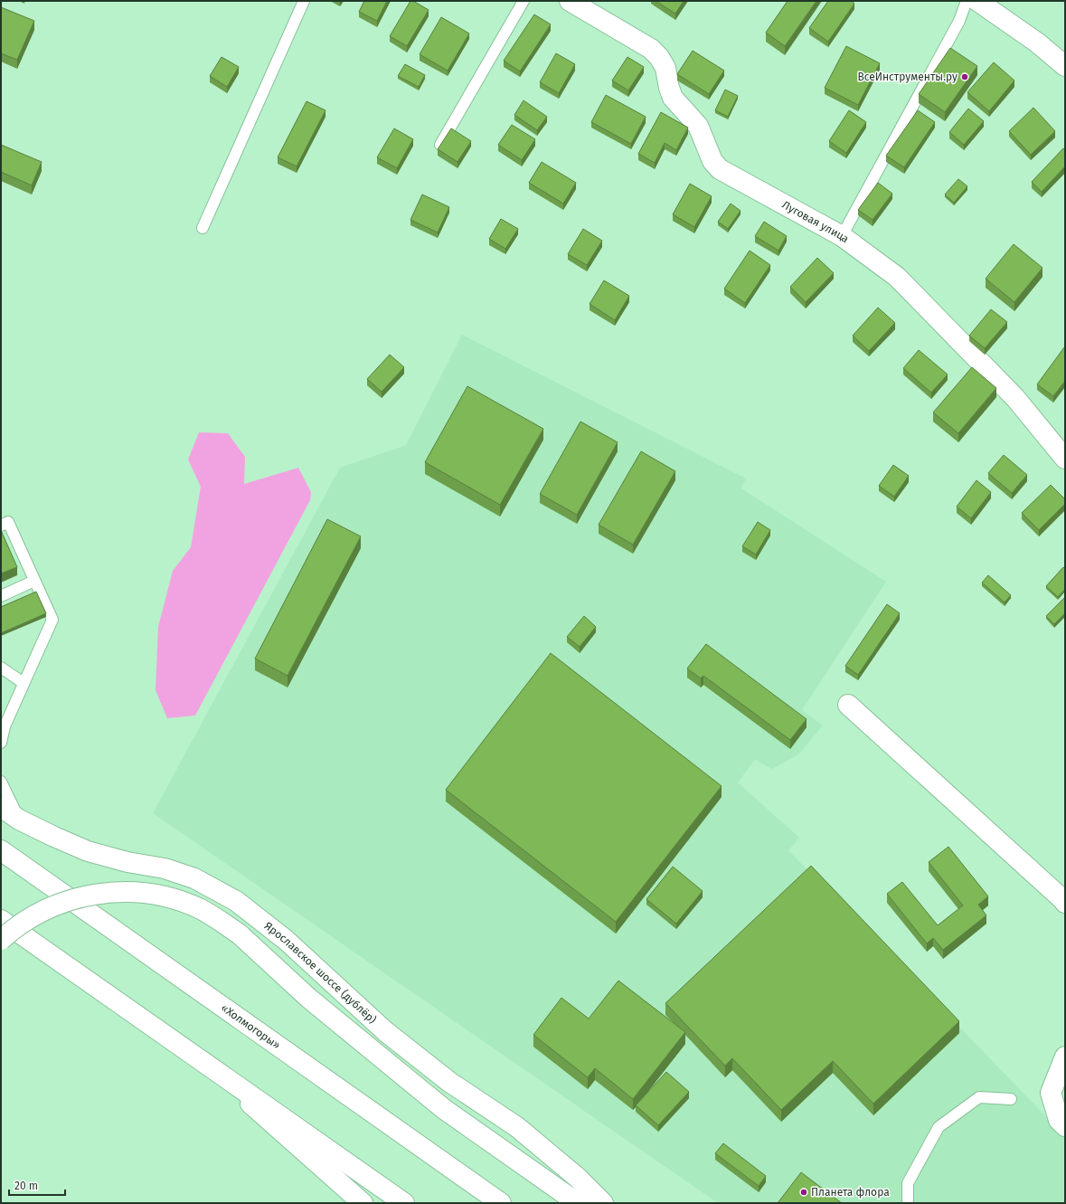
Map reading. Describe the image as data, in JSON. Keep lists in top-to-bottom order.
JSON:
{
  "streets": {
    "main road": ["Луговая улица", "Ярославское шоссе (дублёр)", "«Холмогоры»"]
  },
  "places": ["ВсеИнструменты.ру", "Планета флора"],
  "scale_bar": "20 m"
}
